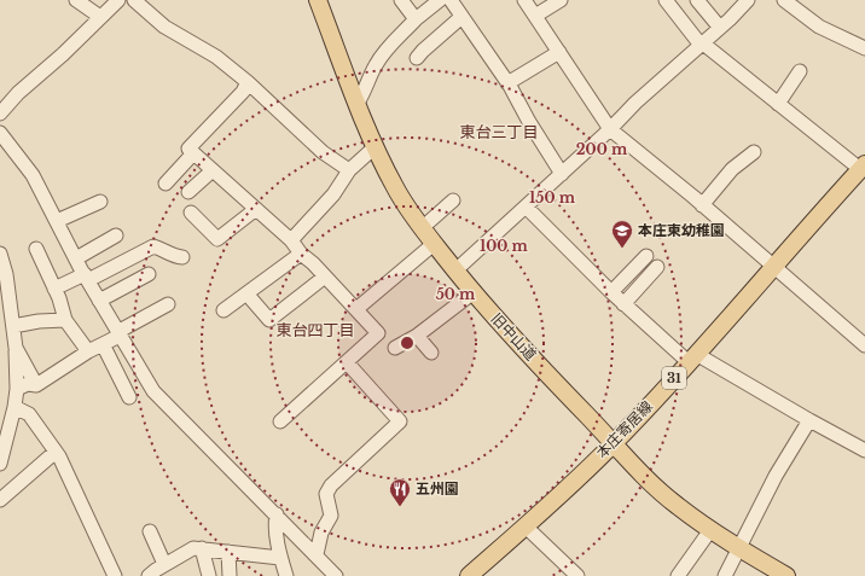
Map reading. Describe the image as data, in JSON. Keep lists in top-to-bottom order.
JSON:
{
  "streets": {
    "main road": ["旧中山道", "31", "本庄寄居線"]
  },
  "crossings": [
    ["旧中山道", "本庄寄居線"]
  ],
  "districts": ["東台三丁目", "東台四丁目"],
  "places": {
    "school or university": ["本庄東幼稚園"],
    "restaurant": ["五州園"]
  },
  "rings": [
    "200 m",
    "150 m",
    "100 m",
    "50 m"
  ]
}
